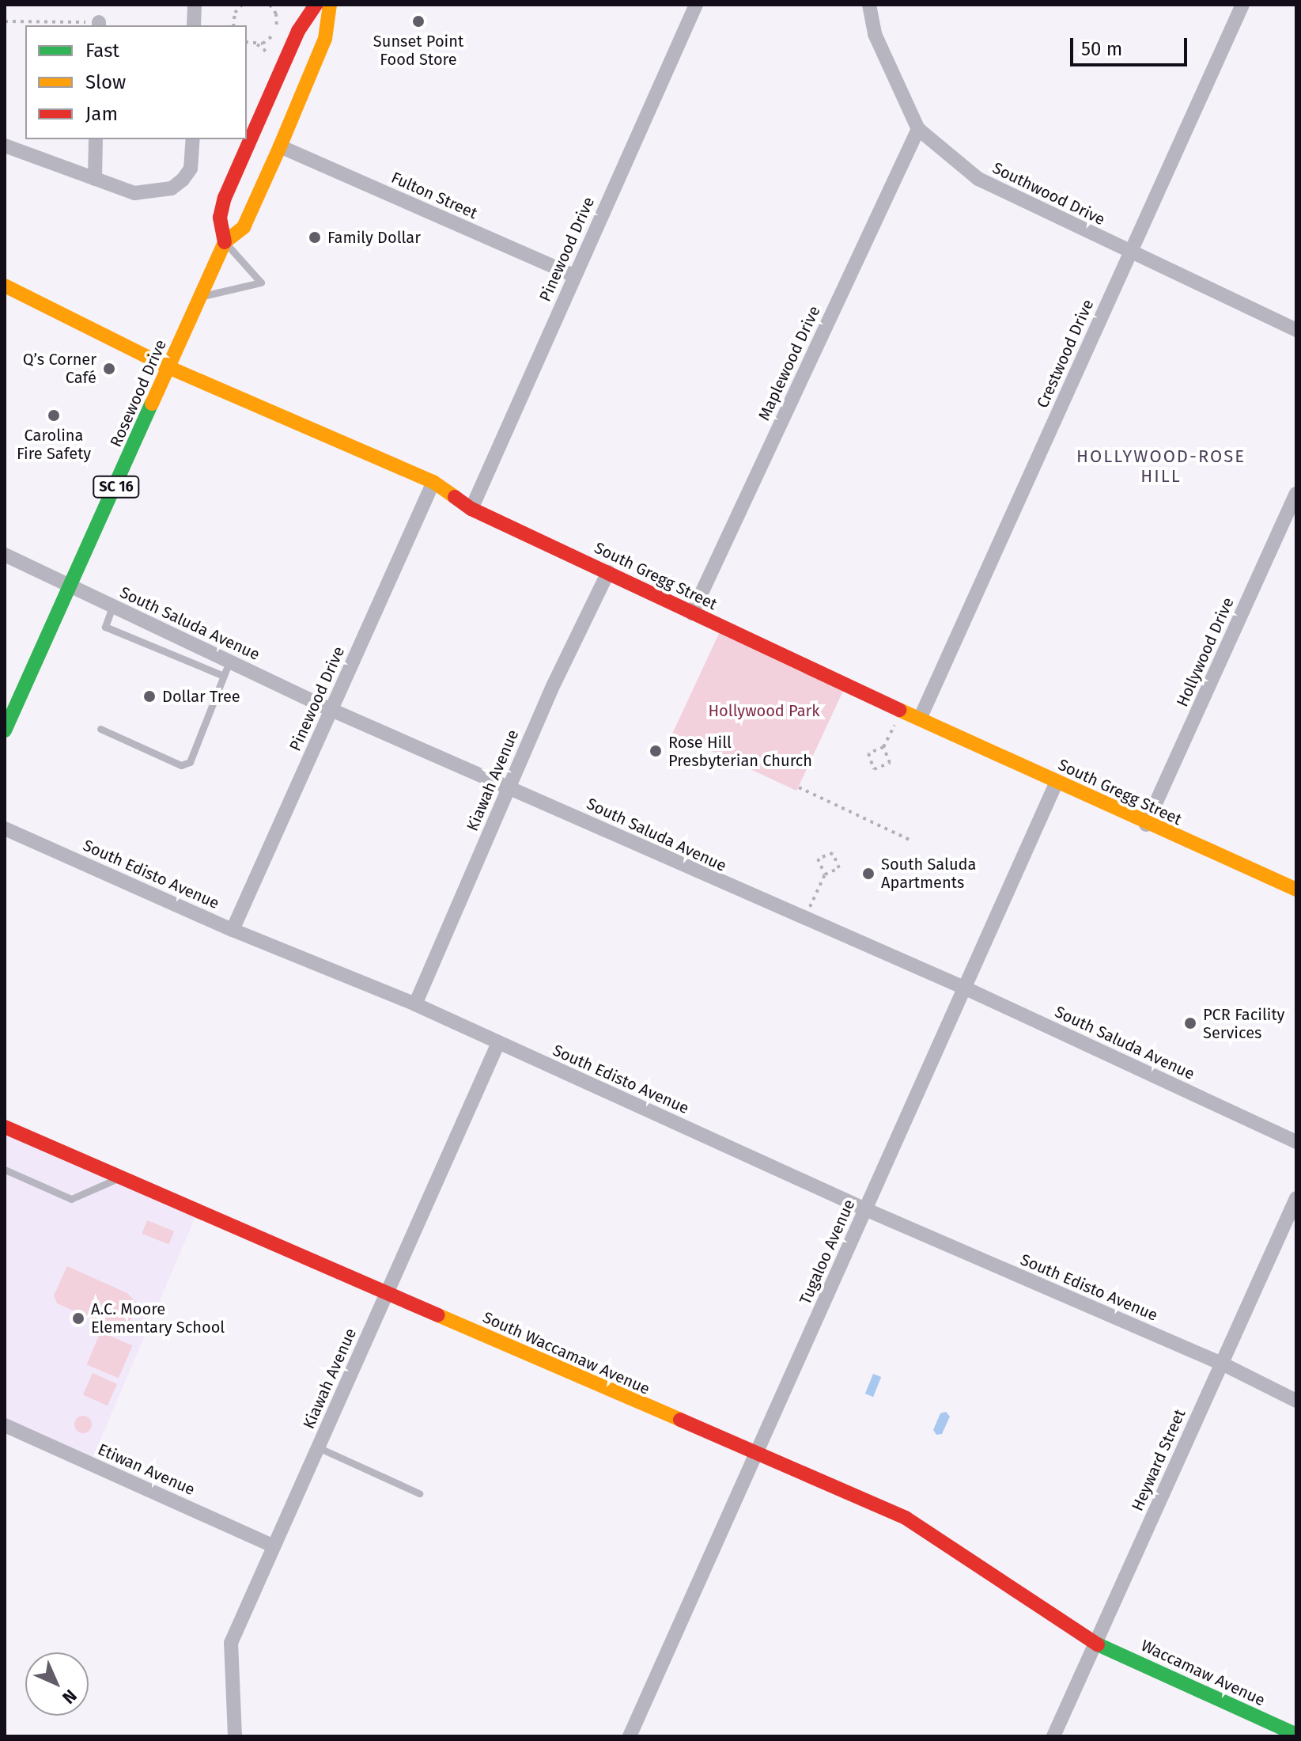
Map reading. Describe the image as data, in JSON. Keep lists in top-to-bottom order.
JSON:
{
  "streets": {
    "street": [
      "Southwood Drive",
      "Fulton Street",
      "Pinewood Drive",
      "Crestwood Drive",
      "Maplewood Drive",
      "Rosewood Drive",
      "SC 16",
      "South Gregg Street",
      "South Saluda Avenue",
      "Hollywood Drive",
      "Kiawah Avenue",
      "South Edisto Avenue",
      "Tugaloo Avenue",
      "South Waccamaw Avenue",
      "Heyward Street",
      "Etiwan Avenue",
      "Waccamaw Avenue"
    ]
  },
  "crossings": [
    ["Southwood Drive", "Crestwood Drive"],
    ["Southwood Drive", "Maplewood Drive"],
    ["Fulton Street", "Pinewood Drive"],
    ["Fulton Street", "Rosewood Drive"],
    ["Pinewood Drive", "South Gregg Street"],
    ["Pinewood Drive", "South Saluda Avenue"],
    ["Pinewood Drive", "South Edisto Avenue"],
    ["Crestwood Drive", "South Gregg Street"],
    ["Maplewood Drive", "South Gregg Street"],
    ["Rosewood Drive", "South Gregg Street"],
    ["Rosewood Drive", "South Saluda Avenue"],
    ["South Gregg Street", "Hollywood Drive"],
    ["South Gregg Street", "Kiawah Avenue"],
    ["South Gregg Street", "Tugaloo Avenue"],
    ["South Saluda Avenue", "Kiawah Avenue"],
    ["South Saluda Avenue", "Tugaloo Avenue"],
    ["Kiawah Avenue", "South Edisto Avenue"],
    ["Kiawah Avenue", "South Waccamaw Avenue"],
    ["Kiawah Avenue", "Etiwan Avenue"],
    ["South Edisto Avenue", "Tugaloo Avenue"],
    ["South Edisto Avenue", "Heyward Street"],
    ["Tugaloo Avenue", "South Waccamaw Avenue"],
    ["South Waccamaw Avenue", "Heyward Street"],
    ["South Waccamaw Avenue", "Waccamaw Avenue"],
    ["Heyward Street", "Waccamaw Avenue"]
  ],
  "districts": ["HOLLYWOOD-ROSE HILL"],
  "parks": ["Hollywood Park"],
  "places": [
    "Sunset Point Food Store",
    "Family Dollar",
    "Q’s Corner Café",
    "Carolina Fire Safety",
    "Dollar Tree",
    "Rose Hill Presbyterian Church",
    "South Saluda Apartments",
    "PCR Facility Services",
    "A.C. Moore Elementary School"
  ],
  "legend": ["Fast", "Slow", "Jam"],
  "scale_bar": "50 m",
  "north": "bottom right"
}
